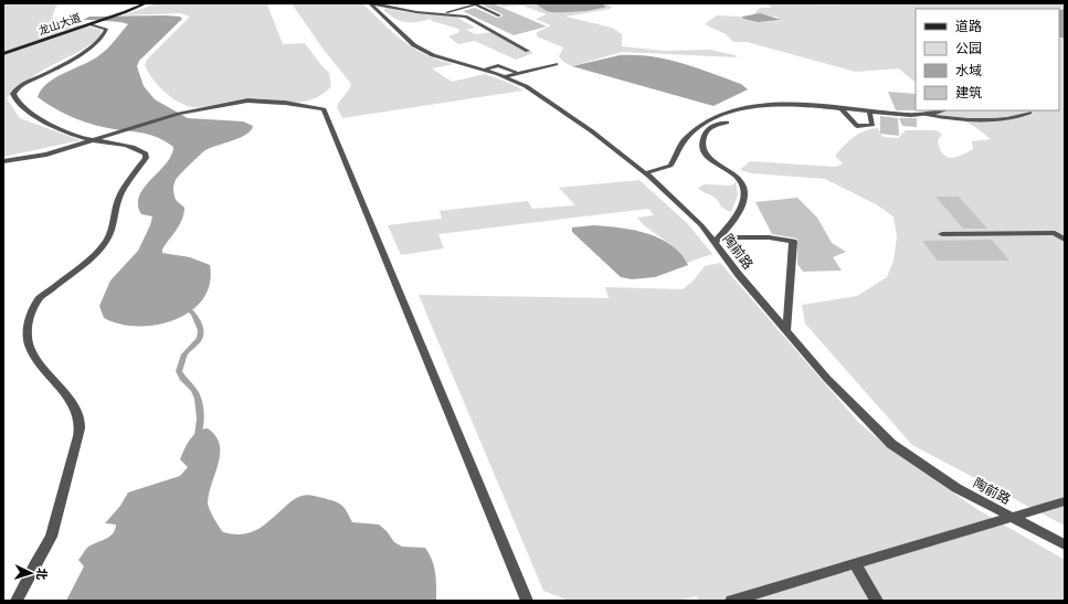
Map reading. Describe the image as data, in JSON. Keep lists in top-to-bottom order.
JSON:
{
  "streets": {
    "main road": ["龙山大道"],
    "street": ["陶前路"]
  },
  "legend": [
    "道路",
    "公园",
    "水域",
    "建筑"
  ],
  "north": "right"
}
